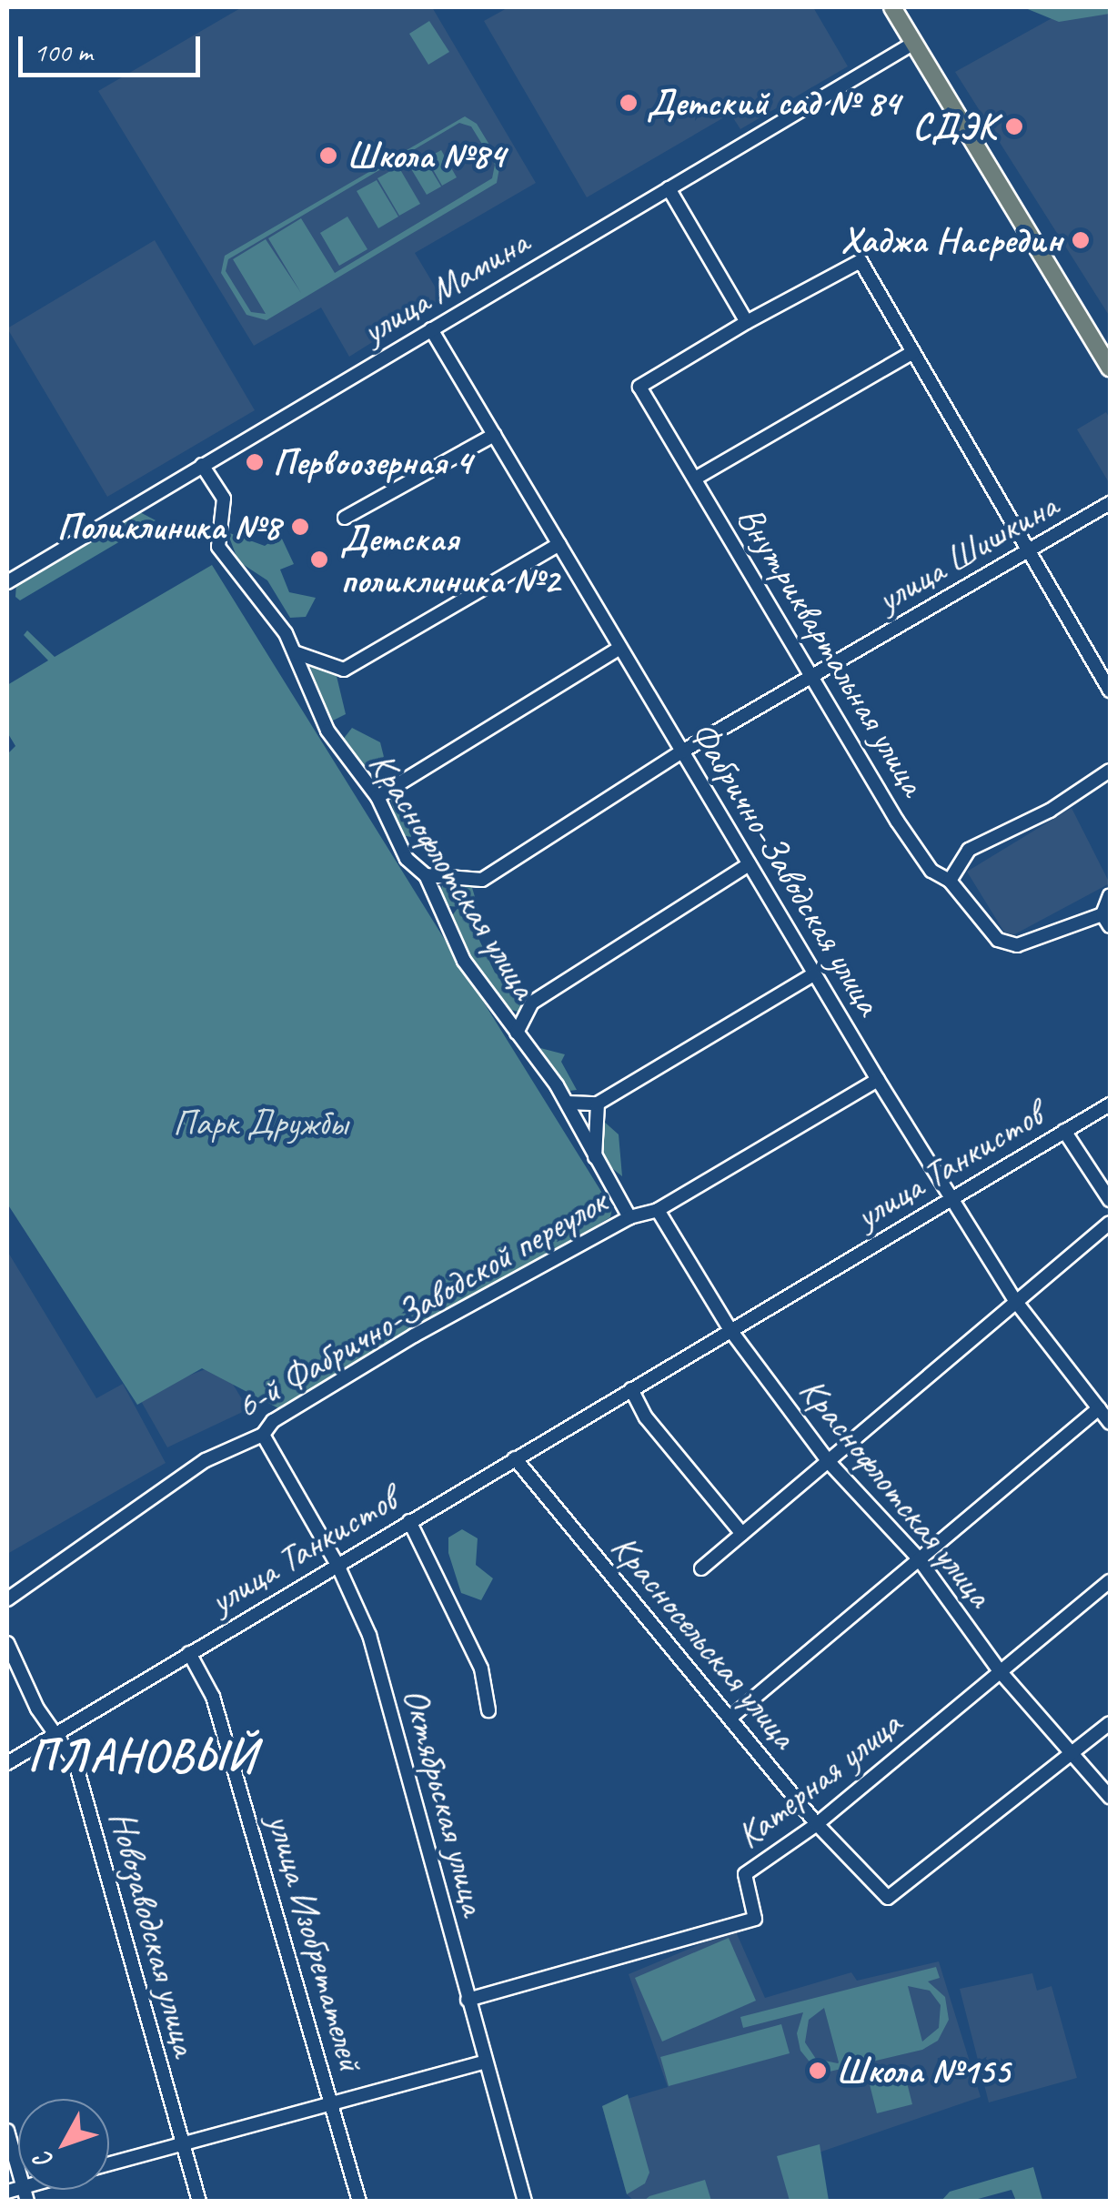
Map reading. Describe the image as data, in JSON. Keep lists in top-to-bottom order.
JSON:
{
  "streets": {
    "street": [
      "улица Мамина",
      "улица Шишкина",
      "Внутриквартальная улица",
      "Фабрично-Заводская улица",
      "Краснофлотская улица",
      "улица Танкистов",
      "6-й Фабрично-Заводской переулок",
      "Красносельская улица",
      "Катерная улица",
      "Октябрьская улица",
      "Новозаводская улица",
      "улица Изобретателей"
    ]
  },
  "crossings": [
    ["улица Мамина", "Фабрично-Заводская улица"],
    ["улица Мамина", "Краснофлотская улица"],
    ["улица Шишкина", "Внутриквартальная улица"],
    ["улица Шишкина", "Фабрично-Заводская улица"],
    ["улица Шишкина", "Краснофлотская улица"],
    ["Фабрично-Заводская улица", "улица Танкистов"],
    ["Фабрично-Заводская улица", "6-й Фабрично-Заводской переулок"],
    ["Краснофлотская улица", "улица Танкистов"],
    ["Краснофлотская улица", "6-й Фабрично-Заводской переулок"],
    ["Краснофлотская улица", "Красносельская улица"],
    ["Краснофлотская улица", "Катерная улица"],
    ["улица Танкистов", "Красносельская улица"],
    ["улица Танкистов", "Октябрьская улица"],
    ["улица Танкистов", "Новозаводская улица"],
    ["улица Танкистов", "улица Изобретателей"],
    ["6-й Фабрично-Заводской переулок", "Октябрьская улица"],
    ["Красносельская улица", "Катерная улица"],
    ["Катерная улица", "Октябрьская улица"]
  ],
  "districts": ["ПЛАНОВЫЙ"],
  "parks": ["Парк Дружбы"],
  "places": [
    "Детский сад № 84",
    "СДЭК",
    "Школа №84",
    "Хаджа Насредин",
    "Первоозерная 4",
    "Поликлиника №8",
    "Детская поликлиника №2",
    "Школа №155"
  ],
  "scale_bar": "100 m",
  "north": "bottom left"
}
